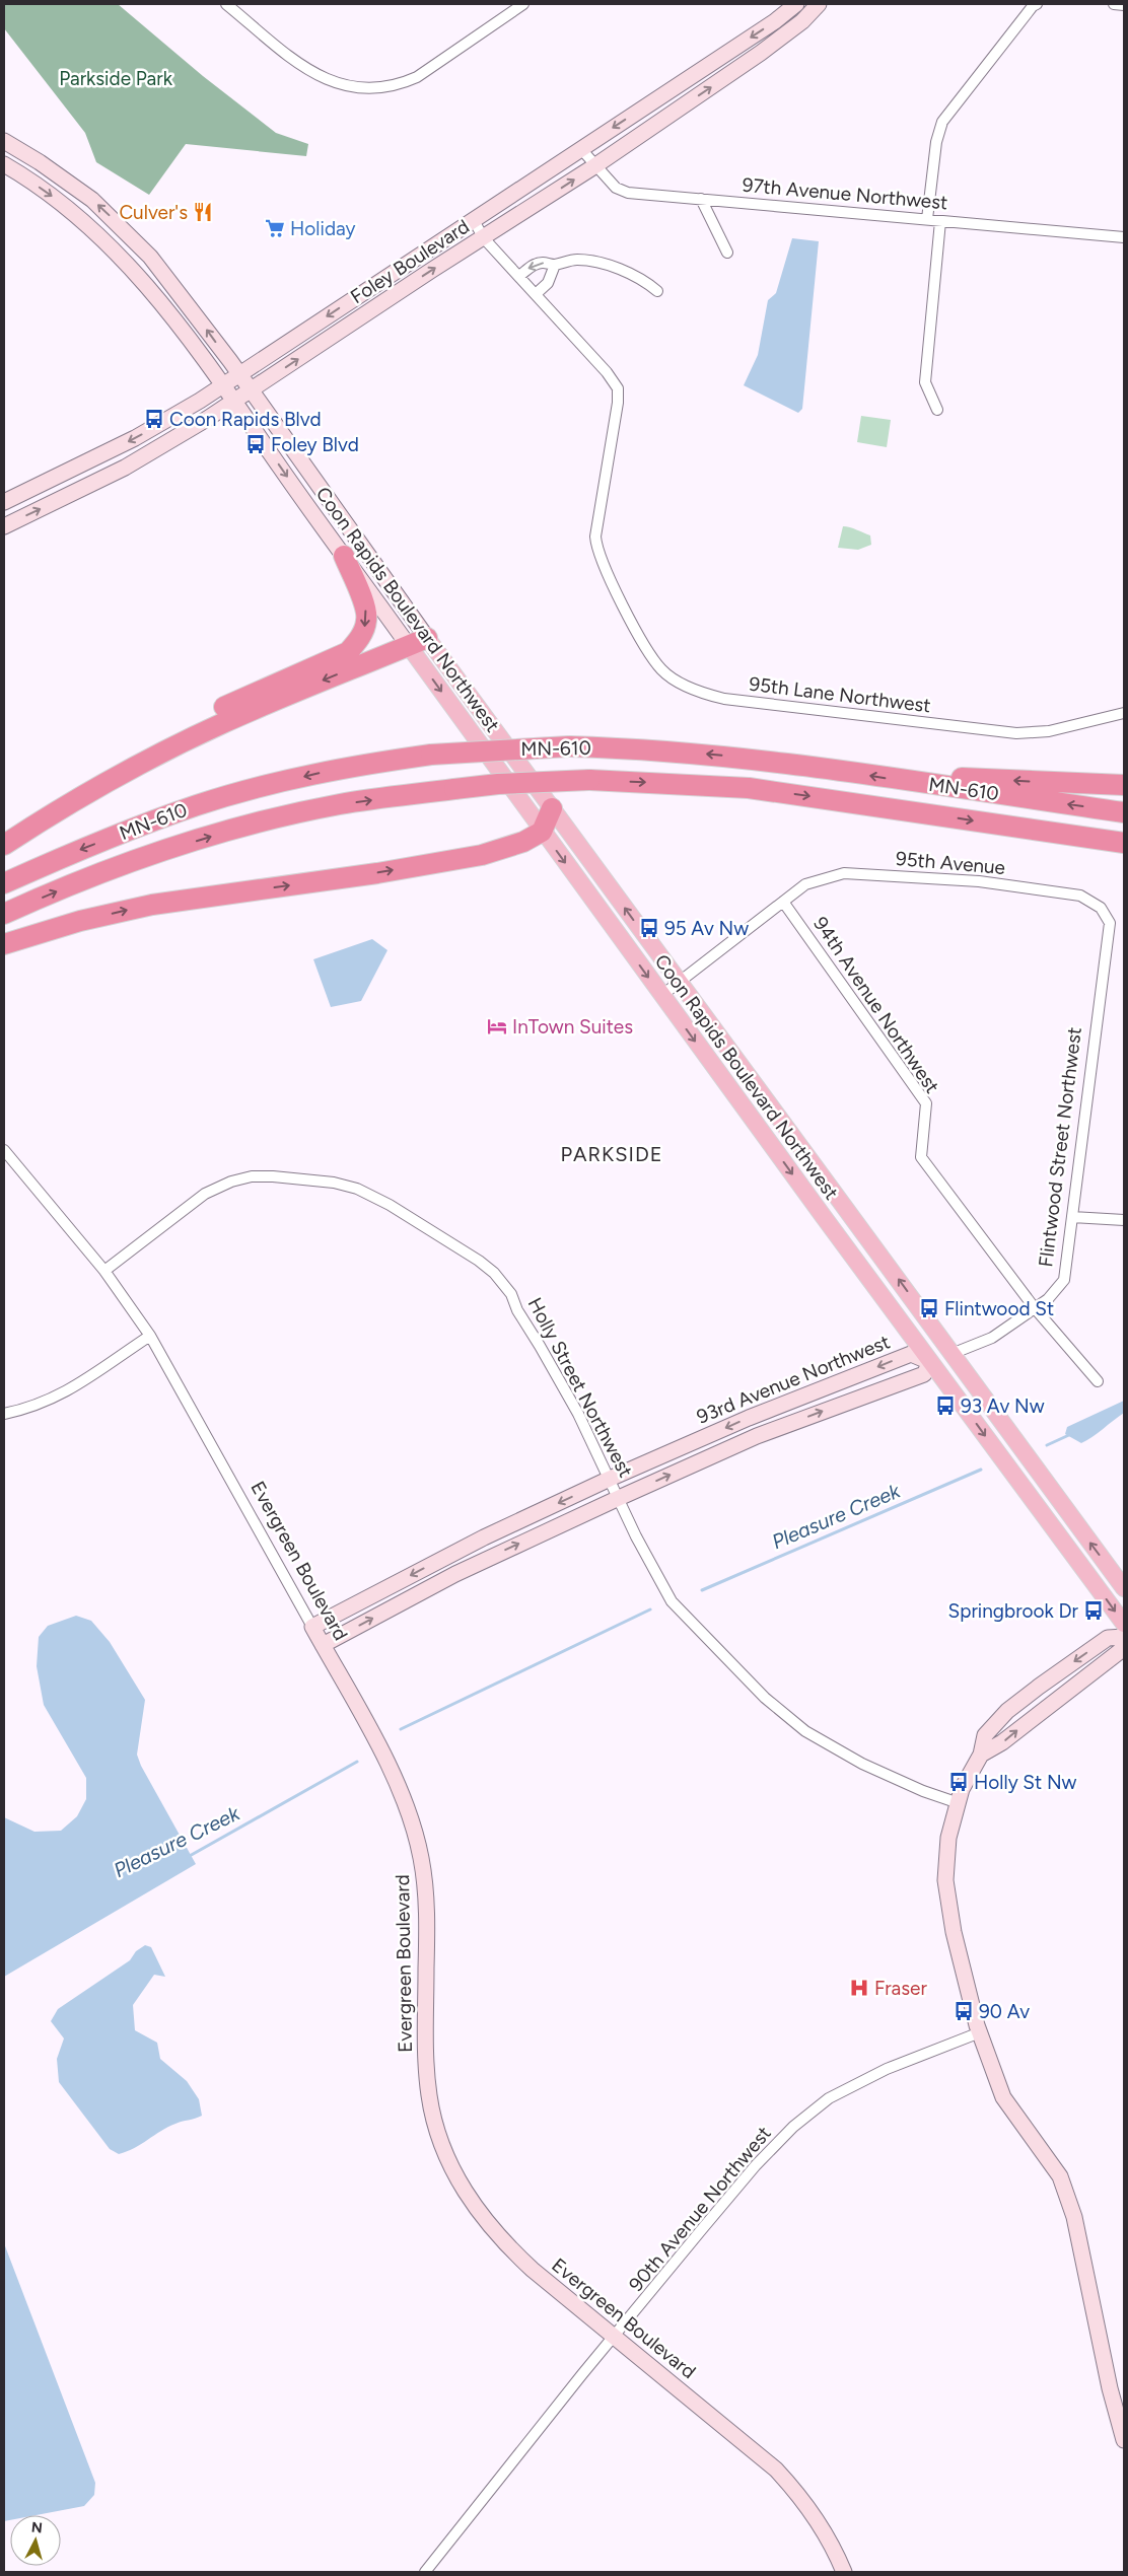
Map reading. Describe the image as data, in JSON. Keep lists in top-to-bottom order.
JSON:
{
  "streets": {
    "highway": ["MN-610"],
    "main road": ["Coon Rapids Boulevard Northwest"],
    "street": [
      "97th Avenue Northwest",
      "Foley Boulevard",
      "95th Lane Northwest",
      "95th Avenue",
      "94th Avenue Northwest",
      "Flintwood Street Northwest",
      "93rd Avenue Northwest",
      "Holly Street Northwest",
      "Evergreen Boulevard",
      "90th Avenue Northwest"
    ]
  },
  "crossings": [
    ["97th Avenue Northwest", "Foley Boulevard"],
    ["Foley Boulevard", "Coon Rapids Boulevard Northwest"],
    ["Foley Boulevard", "95th Lane Northwest"],
    ["Coon Rapids Boulevard Northwest", "Flintwood Street Northwest"],
    ["Coon Rapids Boulevard Northwest", "93rd Avenue Northwest"],
    ["95th Avenue", "94th Avenue Northwest"],
    ["95th Avenue", "Flintwood Street Northwest"],
    ["94th Avenue Northwest", "Flintwood Street Northwest"],
    ["Flintwood Street Northwest", "93rd Avenue Northwest"],
    ["93rd Avenue Northwest", "Holly Street Northwest"],
    ["93rd Avenue Northwest", "Evergreen Boulevard"],
    ["Holly Street Northwest", "Evergreen Boulevard"],
    ["Evergreen Boulevard", "90th Avenue Northwest"]
  ],
  "districts": ["PARKSIDE"],
  "water": ["Pleasure Creek"],
  "parks": ["Parkside Park"],
  "places": {
    "restaurant": ["Culver's"],
    "supermarket": ["Holiday"],
    "bus stop": [
      "Coon Rapids Blvd",
      "Foley Blvd",
      "95 Av Nw",
      "Flintwood St",
      "93 Av Nw",
      "Springbrook Dr",
      "Holly St Nw",
      "90 Av"
    ],
    "hotel": ["InTown Suites"],
    "hospital": ["Fraser"]
  },
  "north": "top"
}
